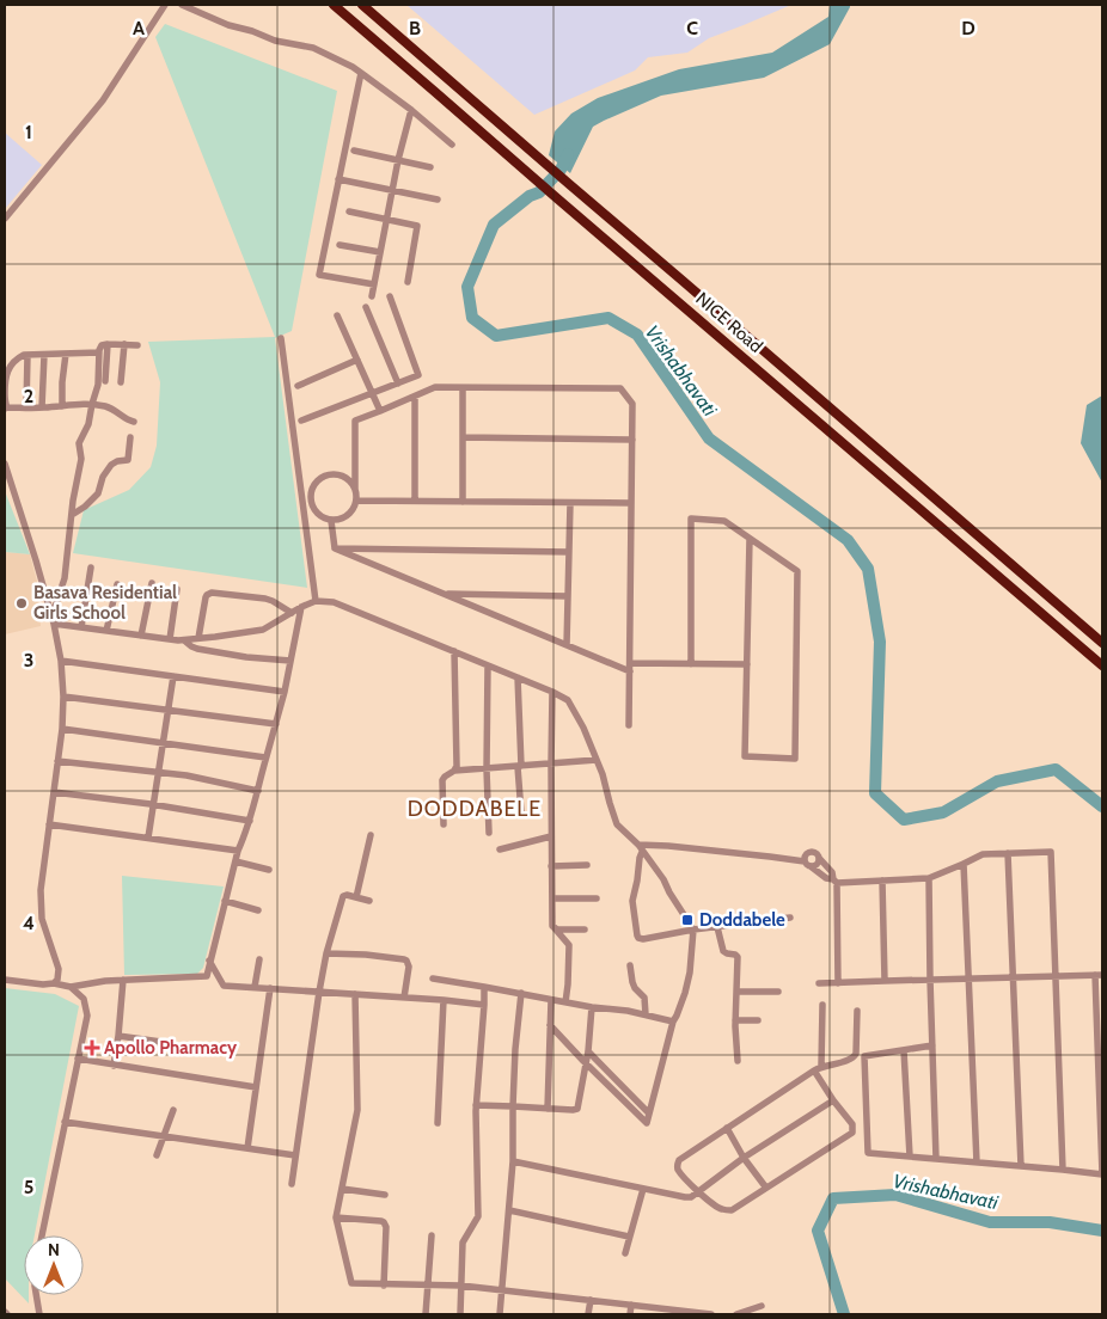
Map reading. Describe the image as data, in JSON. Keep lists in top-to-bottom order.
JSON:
{
  "streets": {
    "highway": ["NICE Road"]
  },
  "districts": ["DODDABELE"],
  "water": ["Vrishabhavati"],
  "places": {
    "other": ["Basava Residential Girls School"],
    "transit": ["Doddabele"],
    "health": ["Apollo Pharmacy"]
  },
  "north": "top",
  "grid": {
    "columns": [
      "A",
      "B",
      "C",
      "D"
    ],
    "rows": [
      "1",
      "2",
      "3",
      "4",
      "5"
    ]
  }
}
